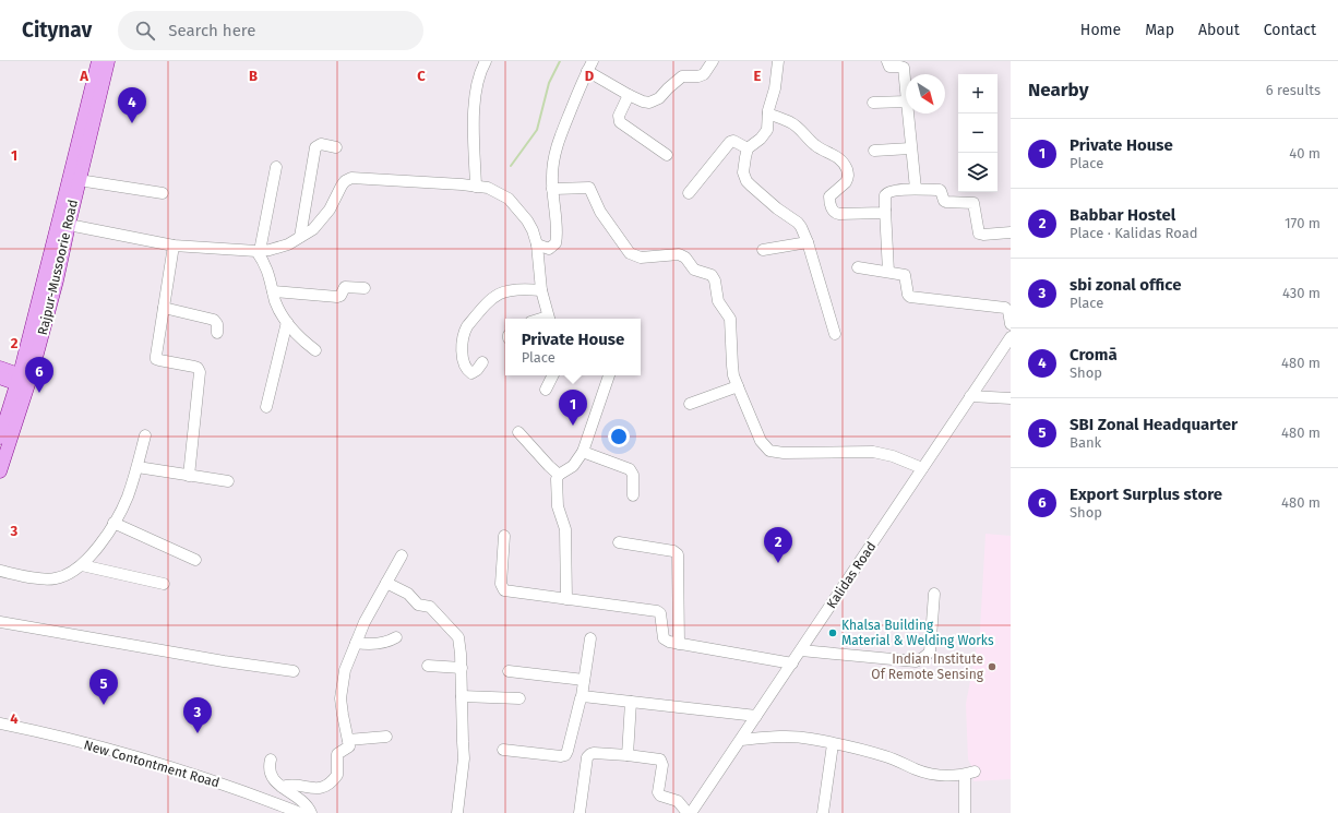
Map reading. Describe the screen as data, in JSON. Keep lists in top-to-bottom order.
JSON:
{
  "streets": {
    "main road": ["Rajpur-Mussoorie Road"],
    "street": ["Kalidas Road", "New Contontment Road"]
  },
  "places": ["Khalsa Building Material & Welding Works", "Indian Institute Of Remote Sensing"],
  "north": "bottom right",
  "page": {
    "header": "Citynav",
    "search": "Search here",
    "nav": [
      "Home",
      "Map",
      "About",
      "Contact"
    ],
    "heading": ["Nearby", "6 results"],
    "map_buttons": ["+", "−"],
    "pins": [
      "4",
      "6",
      "1",
      "2",
      "5",
      "3"
    ],
    "list": [
      {
        "mark": "1",
        "name": "Private House",
        "note": "Place",
        "value": "40 m"
      },
      {
        "mark": "2",
        "name": "Babbar Hostel",
        "note": "Place · Kalidas Road",
        "value": "170 m"
      },
      {
        "mark": "3",
        "name": "sbi zonal office",
        "note": "Place",
        "value": "430 m"
      },
      {
        "mark": "4",
        "name": "Cromā",
        "note": "Shop",
        "value": "480 m"
      },
      {
        "mark": "5",
        "name": "SBI Zonal Headquarter",
        "note": "Bank",
        "value": "480 m"
      },
      {
        "mark": "6",
        "name": "Export Surplus store",
        "note": "Shop",
        "value": "480 m"
      }
    ],
    "popup": ["Private House", "Place"]
  },
  "grid": {
    "columns": [
      "A",
      "B",
      "C",
      "D",
      "E"
    ],
    "rows": [
      "1",
      "2",
      "3",
      "4"
    ]
  }
}
